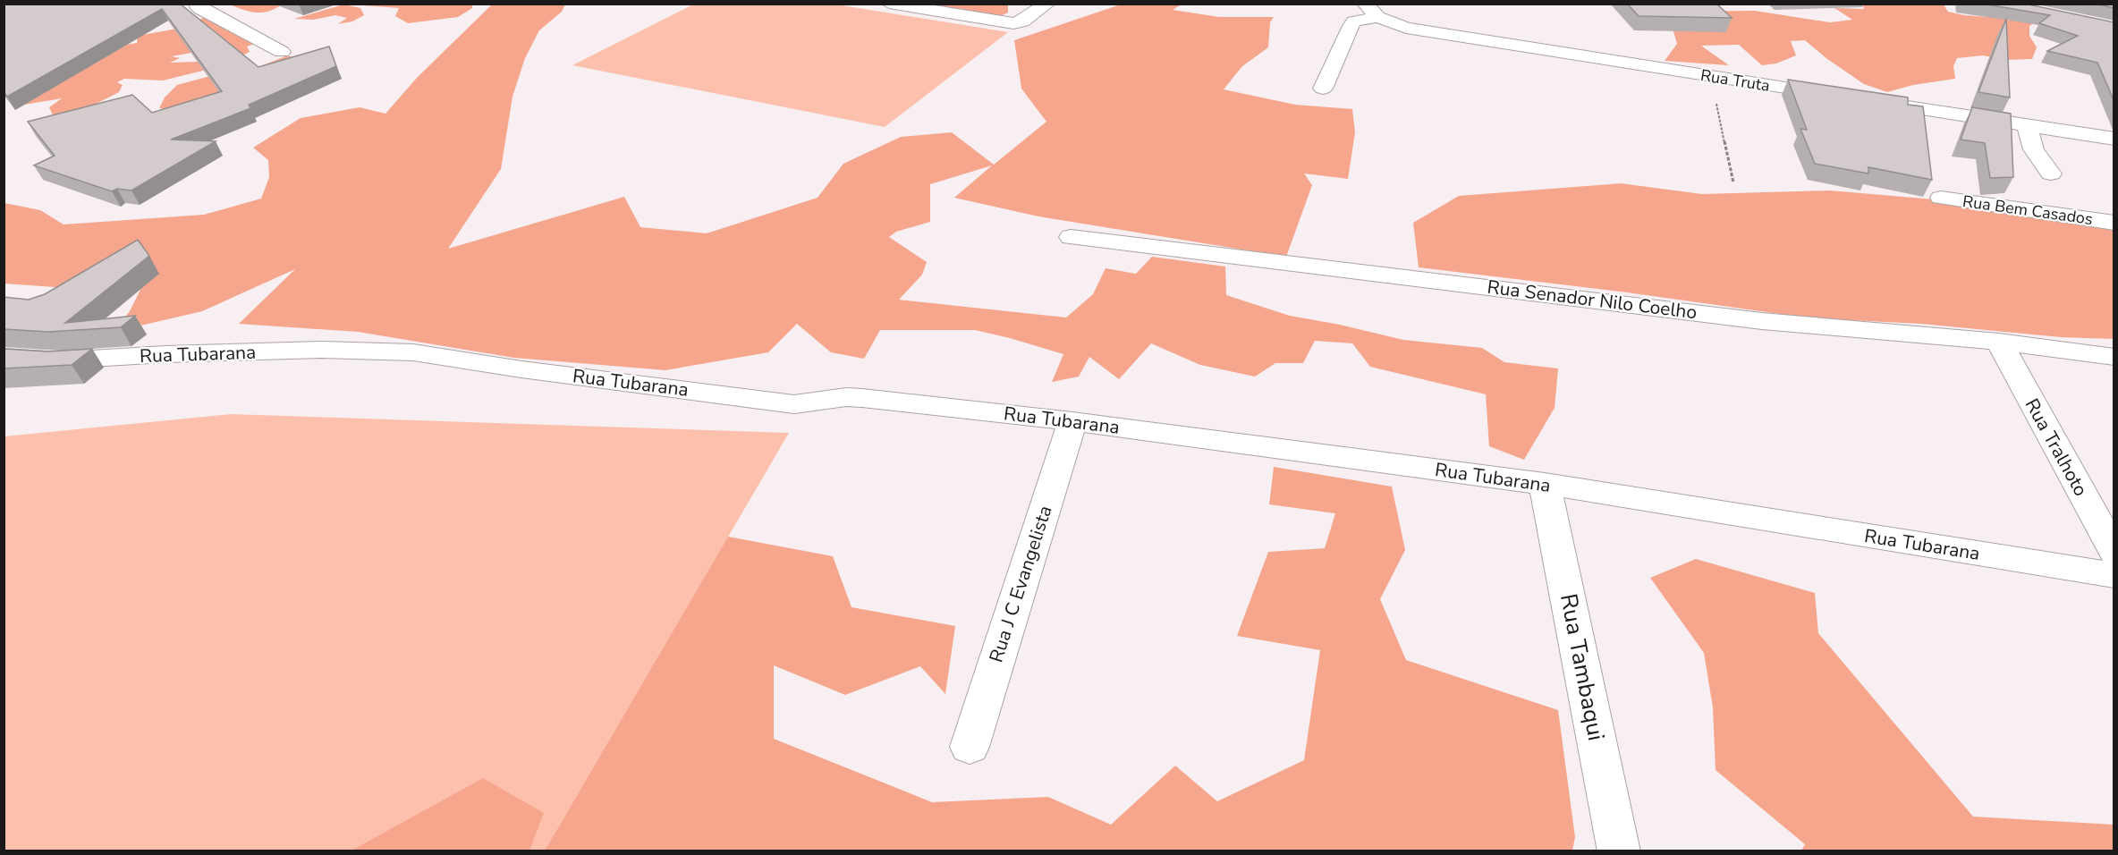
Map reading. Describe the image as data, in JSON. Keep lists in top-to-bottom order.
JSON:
{
  "streets": {
    "street": [
      "Rua Truta",
      "Rua Bem Casados",
      "Rua Senador Nilo Coelho",
      "Rua Tubarana",
      "Rua Tralhoto",
      "Rua J C Evangelista",
      "Rua Tambaqui"
    ]
  },
  "crossings": [
    ["Rua Senador Nilo Coelho", "Rua Tralhoto"],
    ["Rua Tubarana", "Rua J C Evangelista"],
    ["Rua Tubarana", "Rua Tambaqui"]
  ]
}
